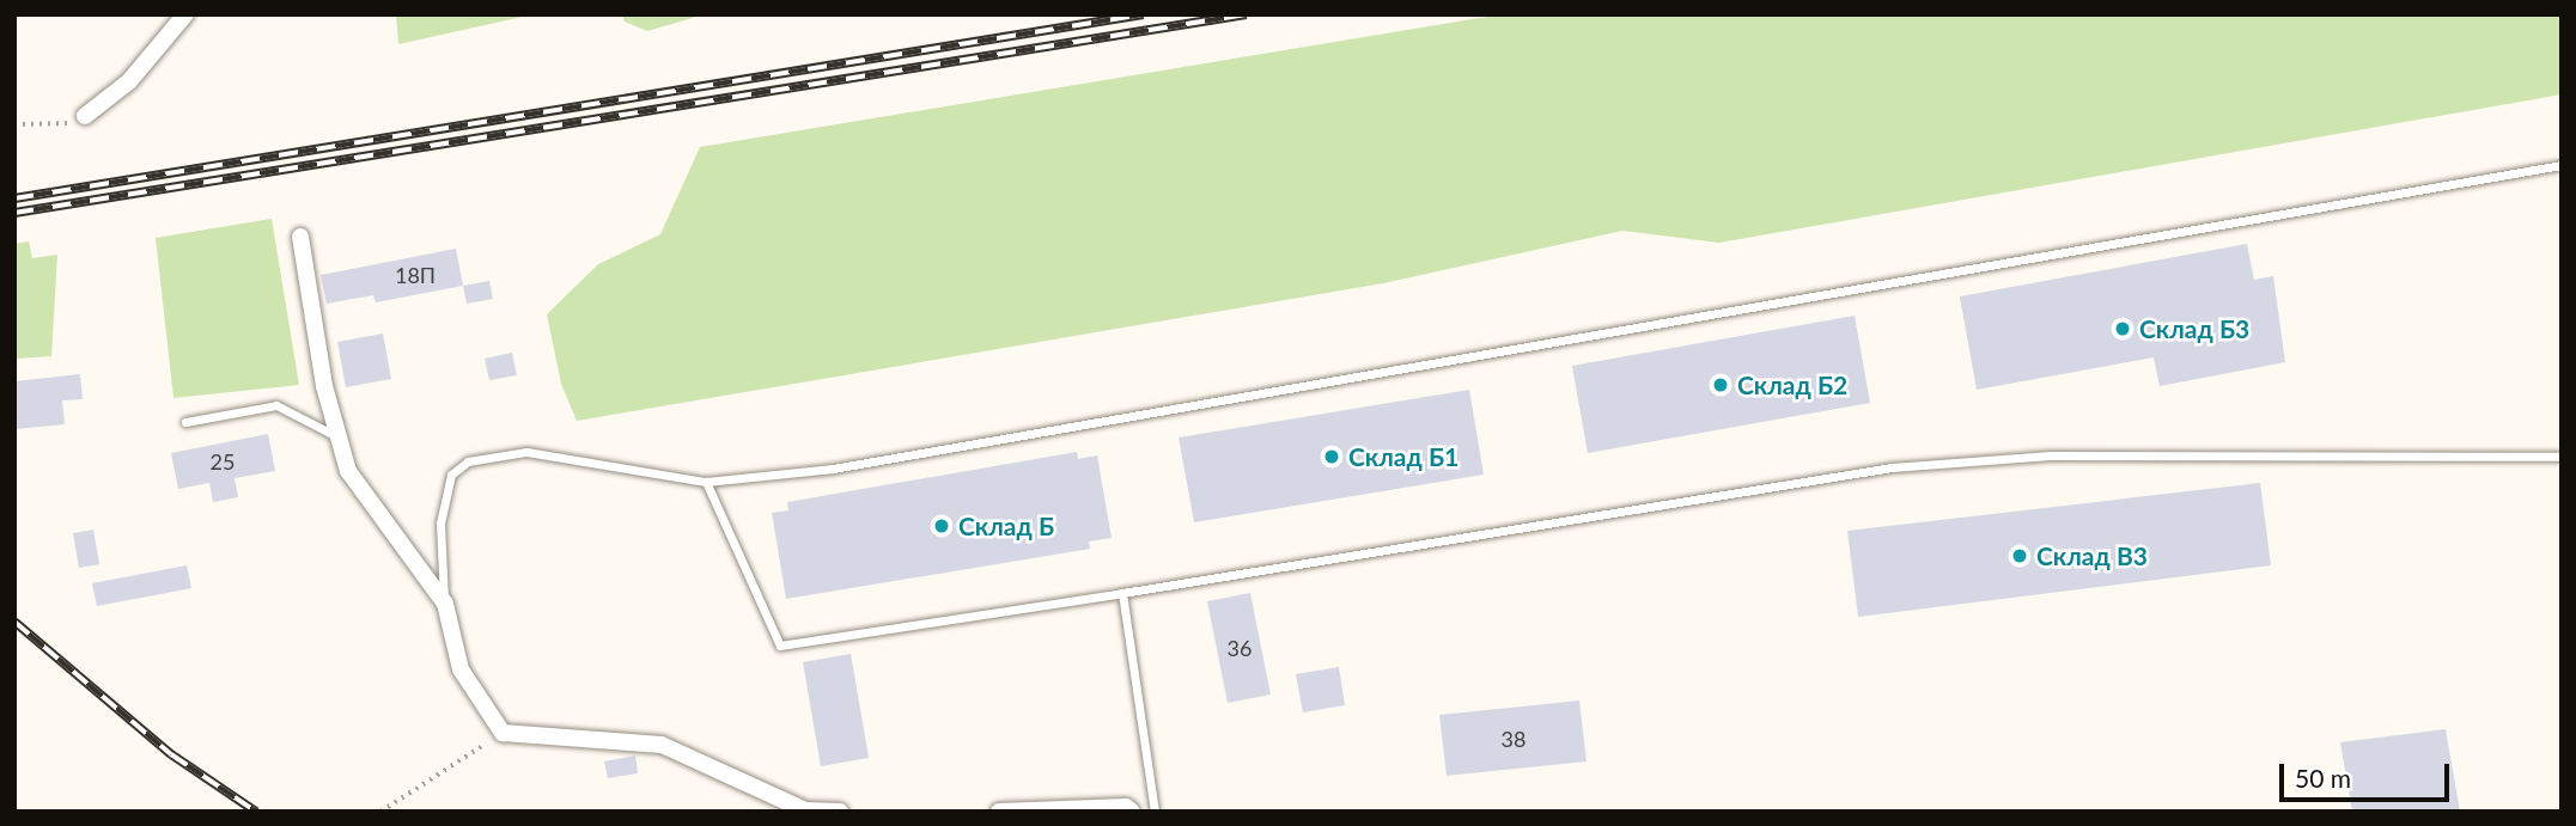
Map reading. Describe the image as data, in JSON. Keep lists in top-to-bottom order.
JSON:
{
  "places": [
    "Склад Б3",
    "Склад Б2",
    "Склад Б1",
    "Склад Б",
    "Склад В3"
  ],
  "house_numbers": [
    "18П",
    "25",
    "36",
    "38"
  ],
  "scale_bar": "50 m"
}
